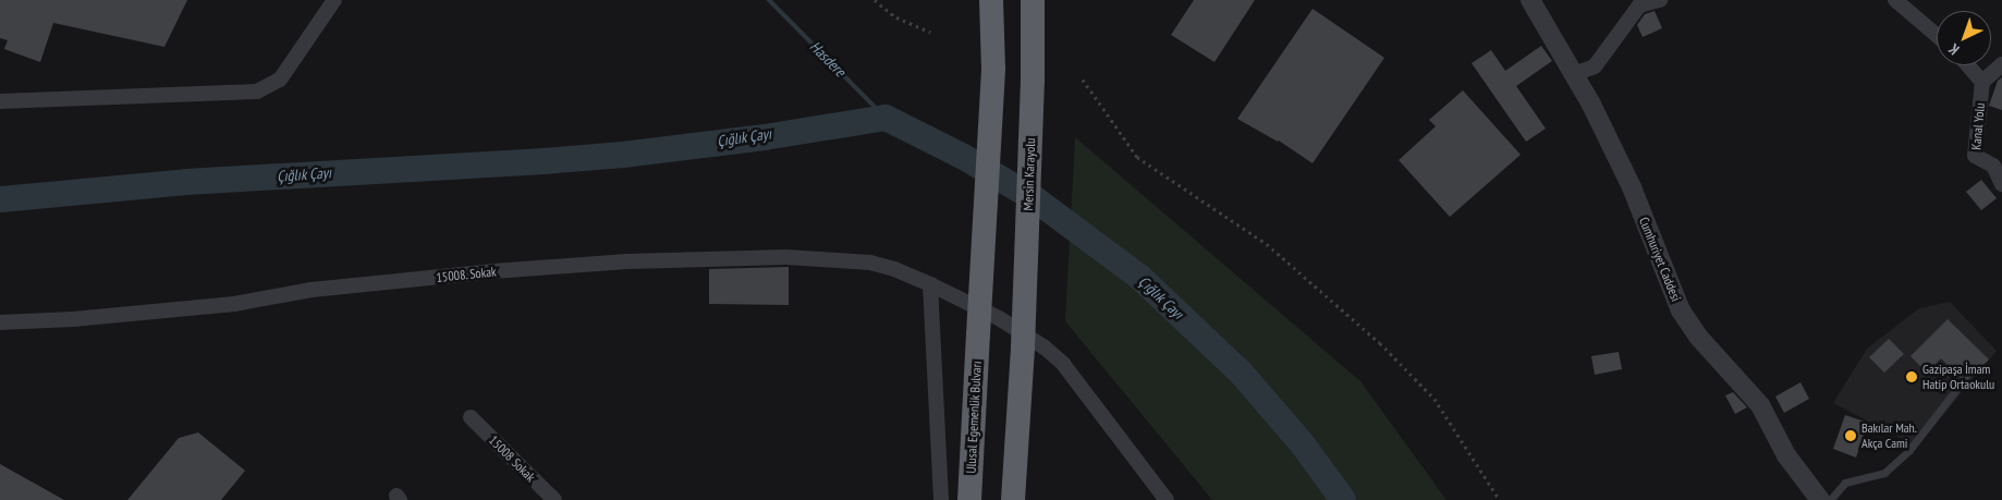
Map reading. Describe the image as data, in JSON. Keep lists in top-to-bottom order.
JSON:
{
  "streets": {
    "highway": ["Mersin Karayolu", "Ulusal Egemenlik Bulvarı"],
    "street": [
      "Kanal Yolu",
      "Cumhuriyet Caddesi",
      "15008. Sokak",
      "15008 Sokak"
    ]
  },
  "water": ["Hasdere", "Çığlık Çayı"],
  "places": ["Gazipaşa İmam Hatip Ortaokulu", "Bakılar Mah. Akça Cami"],
  "north": "bottom left"
}
